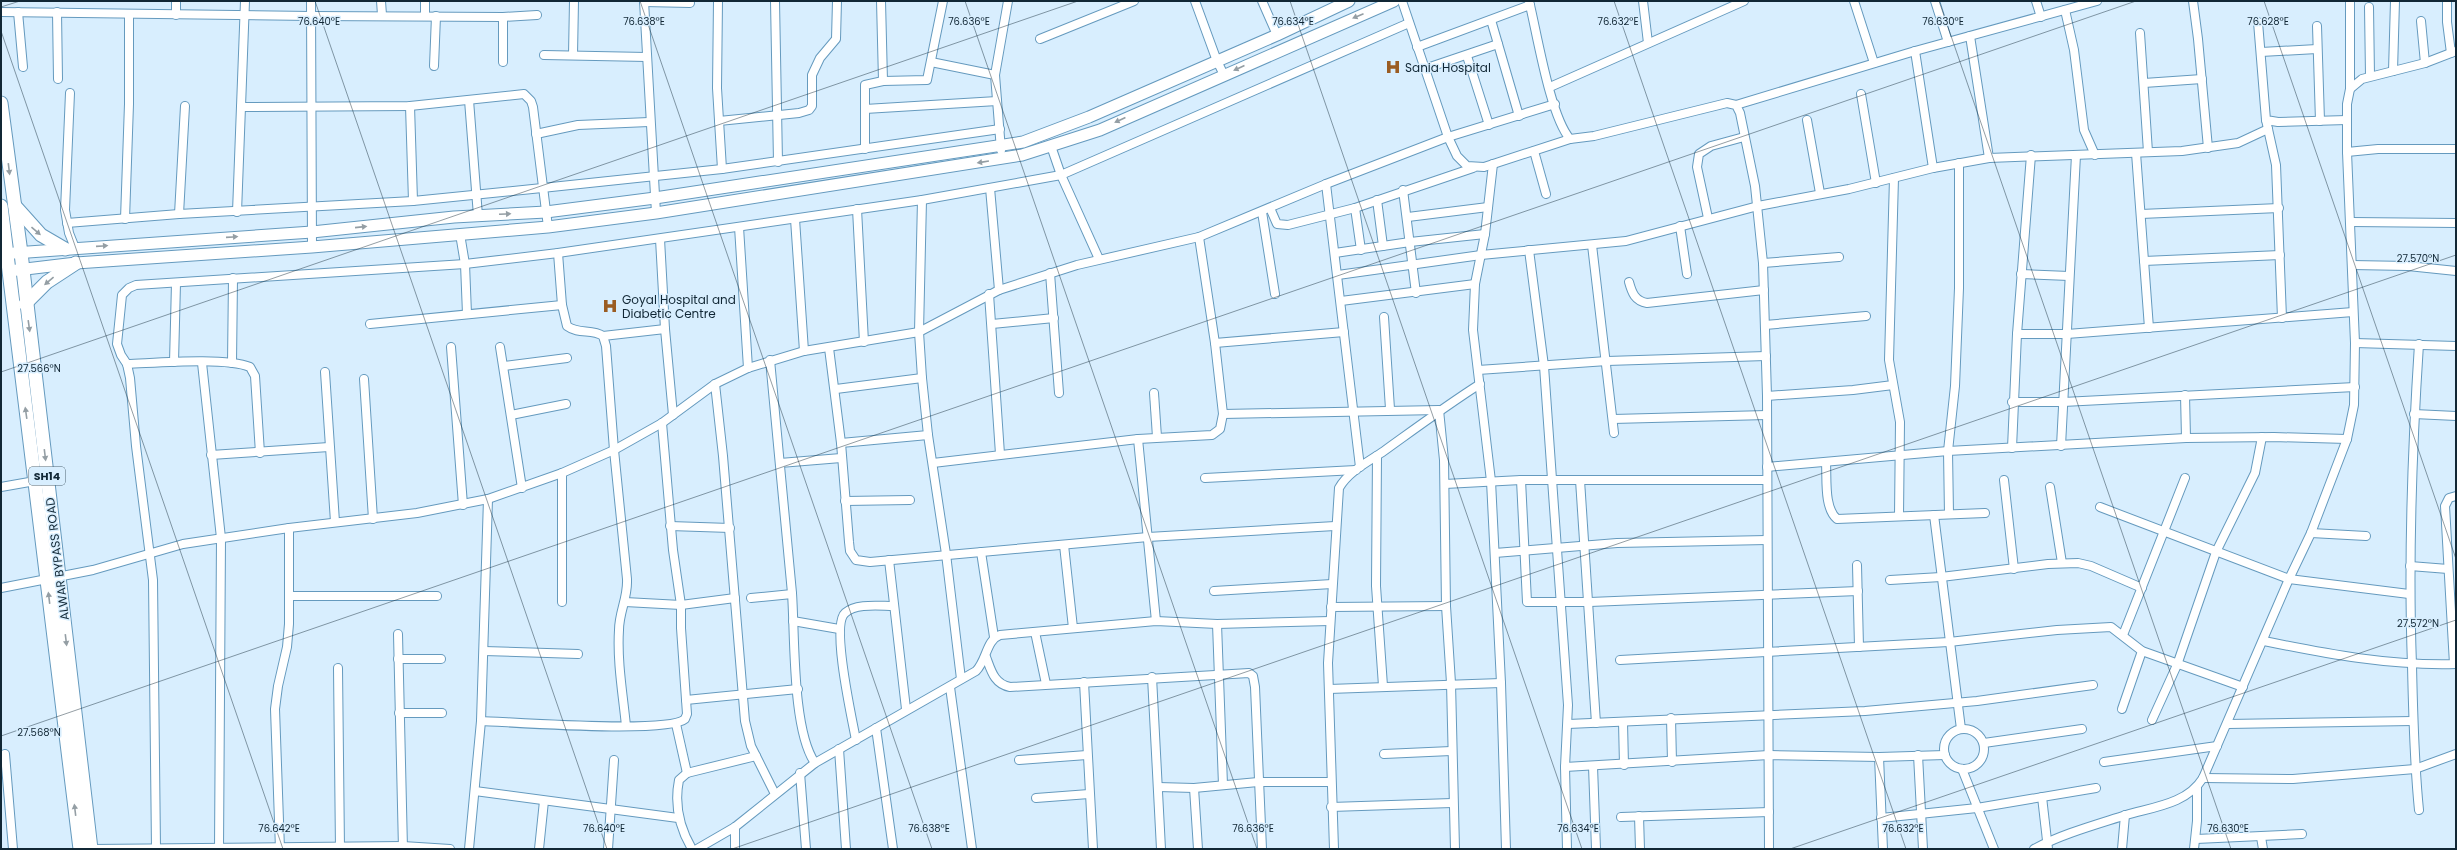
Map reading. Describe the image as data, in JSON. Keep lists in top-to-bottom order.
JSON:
{
  "streets": {
    "main road": ["SH14", "ALWAR BYPASS ROAD"]
  },
  "crossings": [
    ["SH14", "ALWAR BYPASS ROAD"]
  ],
  "places": {
    "hospital": ["Sania Hospital", "Goyal Hospital and Diabetic Centre"]
  },
  "coordinates": [
    "76.640°E",
    "76.638°E",
    "76.636°E",
    "76.634°E",
    "76.632°E",
    "76.630°E",
    "76.628°E",
    "27.570°N",
    "27.566°N",
    "27.572°N",
    "27.568°N",
    "76.642°E"
  ]
}
